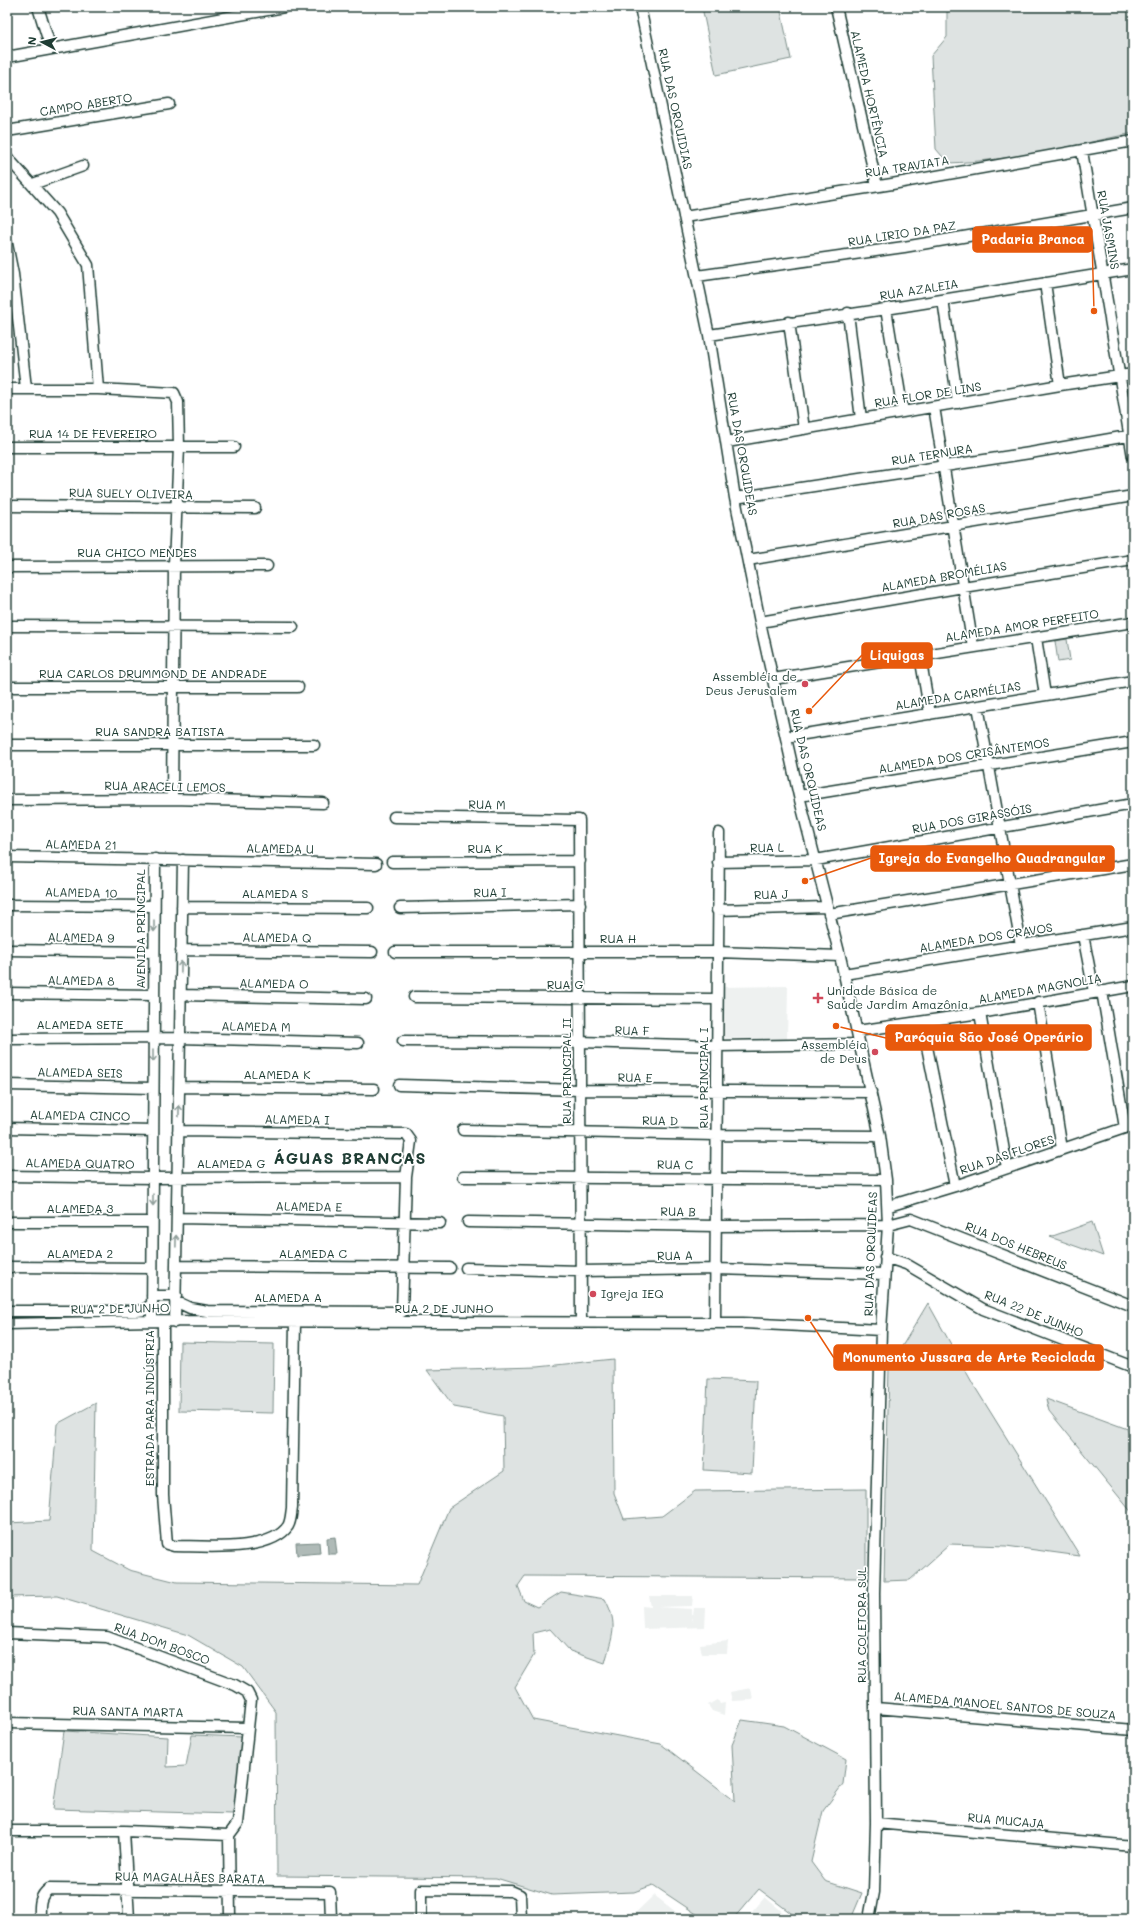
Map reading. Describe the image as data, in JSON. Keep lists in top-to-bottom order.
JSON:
{
  "streets": {
    "street": [
      "ALAMEDA HORTÊNCIA",
      "CAMPO ABERTO",
      "RUA DAS ORQUIDIAS",
      "RUA TRAVIATA",
      "RUA JASMINS",
      "RUA LIRIO DA PAZ",
      "RUA AZALEIA",
      "RUA FLOR DE LINS",
      "RUA 14 DE FEVEREIRO",
      "RUA DAS ORQUIDEAS",
      "RUA TERNURA",
      "RUA SUELY OLIVEIRA",
      "RUA DAS ROSAS",
      "RUA CHICO MENDES",
      "ALAMEDA BROMÉLIAS",
      "ALAMEDA AMOR PERFEITO",
      "RUA CARLOS DRUMMOND DE ANDRADE",
      "ALAMEDA CARMÉLIAS",
      "RUA SANDRA BATISTA",
      "ALAMEDA DOS CRISÂNTEMOS",
      "RUA ARACELI LEMOS",
      "RUA M",
      "RUA DOS GIRASSÓIS",
      "ALAMEDA 21",
      "RUA L",
      "ALAMEDA U",
      "RUA K",
      "ALAMEDA 10",
      "RUA I",
      "ALAMEDA S",
      "RUA J",
      "AVENIDA PRINCIPAL",
      "ALAMEDA 9",
      "ALAMEDA Q",
      "ALAMEDA DOS CRAVOS",
      "RUA H",
      "ALAMEDA 8",
      "ALAMEDA O",
      "RUA G",
      "ALAMEDA MAGNOLIA",
      "ALAMEDA SETE",
      "ALAMEDA M",
      "RUA F",
      "RUA PRINCIPAL II",
      "ALAMEDA SEIS",
      "ALAMEDA K",
      "RUA E",
      "RUA PRINCIPAL I",
      "ALAMEDA CINCO",
      "ALAMEDA I",
      "RUA D",
      "RUA DAS FLORES",
      "ALAMEDA QUATRO",
      "ALAMEDA G",
      "RUA C",
      "ALAMEDA E",
      "ALAMEDA 3",
      "RUA B",
      "RUA DOS HEBREUS",
      "ALAMEDA 2",
      "ALAMEDA C",
      "RUA A",
      "ALAMEDA A",
      "RUA 2 DE JUNHO",
      "RUA 22 DE JUNHO",
      "ESTRADA PARA INDÚSTRIA",
      "RUA COLETORA SUL",
      "RUA DOM BOSCO",
      "ALAMEDA MANOEL SANTOS DE SOUZA",
      "RUA SANTA MARTA",
      "RUA MUCAJA",
      "RUA MAGALHÃES BARATA"
    ]
  },
  "crossings": [
    ["ALAMEDA HORTÊNCIA", "RUA TRAVIATA"],
    ["RUA DAS ORQUIDIAS", "RUA TRAVIATA"],
    ["RUA DAS ORQUIDIAS", "RUA DAS ORQUIDEAS"],
    ["RUA TRAVIATA", "RUA JASMINS"],
    ["RUA TRAVIATA", "RUA DAS ORQUIDEAS"],
    ["RUA JASMINS", "RUA LIRIO DA PAZ"],
    ["RUA JASMINS", "RUA AZALEIA"],
    ["RUA JASMINS", "RUA FLOR DE LINS"],
    ["RUA JASMINS", "RUA TERNURA"],
    ["RUA LIRIO DA PAZ", "RUA DAS ORQUIDEAS"],
    ["RUA AZALEIA", "RUA DAS ORQUIDEAS"],
    ["RUA FLOR DE LINS", "RUA DAS ORQUIDEAS"],
    ["RUA DAS ORQUIDEAS", "RUA TERNURA"],
    ["RUA DAS ORQUIDEAS", "RUA DAS ROSAS"],
    ["RUA DAS ORQUIDEAS", "ALAMEDA BROMÉLIAS"],
    ["RUA DAS ORQUIDEAS", "ALAMEDA AMOR PERFEITO"],
    ["RUA DAS ORQUIDEAS", "ALAMEDA CARMÉLIAS"],
    ["RUA DAS ORQUIDEAS", "ALAMEDA DOS CRISÂNTEMOS"],
    ["RUA DAS ORQUIDEAS", "RUA DOS GIRASSÓIS"],
    ["RUA DAS ORQUIDEAS", "RUA L"],
    ["RUA DAS ORQUIDEAS", "RUA J"],
    ["RUA DAS ORQUIDEAS", "ALAMEDA DOS CRAVOS"],
    ["RUA DAS ORQUIDEAS", "RUA H"],
    ["RUA DAS ORQUIDEAS", "ALAMEDA MAGNOLIA"],
    ["RUA DAS ORQUIDEAS", "RUA F"],
    ["RUA DAS ORQUIDEAS", "RUA E"],
    ["RUA DAS ORQUIDEAS", "RUA D"],
    ["RUA DAS ORQUIDEAS", "RUA DAS FLORES"],
    ["RUA DAS ORQUIDEAS", "RUA C"],
    ["RUA DAS ORQUIDEAS", "RUA B"],
    ["RUA DAS ORQUIDEAS", "RUA DOS HEBREUS"],
    ["RUA DAS ORQUIDEAS", "RUA A"],
    ["RUA DAS ORQUIDEAS", "RUA 2 DE JUNHO"],
    ["RUA DAS ORQUIDEAS", "RUA 22 DE JUNHO"],
    ["RUA DAS ORQUIDEAS", "RUA COLETORA SUL"],
    ["RUA M", "RUA PRINCIPAL II"],
    ["RUA DOS GIRASSÓIS", "RUA L"],
    ["ALAMEDA 21", "AVENIDA PRINCIPAL"],
    ["RUA L", "RUA PRINCIPAL I"],
    ["ALAMEDA U", "AVENIDA PRINCIPAL"],
    ["RUA K", "RUA PRINCIPAL II"],
    ["ALAMEDA 10", "AVENIDA PRINCIPAL"],
    ["RUA I", "RUA PRINCIPAL II"],
    ["RUA J", "RUA PRINCIPAL I"],
    ["AVENIDA PRINCIPAL", "ALAMEDA 9"],
    ["AVENIDA PRINCIPAL", "ALAMEDA 8"],
    ["AVENIDA PRINCIPAL", "ALAMEDA SETE"],
    ["AVENIDA PRINCIPAL", "ALAMEDA M"],
    ["AVENIDA PRINCIPAL", "ALAMEDA SEIS"],
    ["AVENIDA PRINCIPAL", "ALAMEDA CINCO"],
    ["AVENIDA PRINCIPAL", "ALAMEDA QUATRO"],
    ["AVENIDA PRINCIPAL", "ALAMEDA G"],
    ["AVENIDA PRINCIPAL", "ALAMEDA 3"],
    ["AVENIDA PRINCIPAL", "ALAMEDA 2"],
    ["AVENIDA PRINCIPAL", "RUA 2 DE JUNHO"],
    ["RUA H", "RUA PRINCIPAL II"],
    ["RUA H", "RUA PRINCIPAL I"],
    ["RUA G", "RUA PRINCIPAL II"],
    ["RUA G", "RUA PRINCIPAL I"],
    ["ALAMEDA SETE", "ALAMEDA M"],
    ["RUA F", "RUA PRINCIPAL II"],
    ["RUA F", "RUA PRINCIPAL I"],
    ["RUA PRINCIPAL II", "RUA E"],
    ["RUA PRINCIPAL II", "RUA D"],
    ["RUA PRINCIPAL II", "RUA C"],
    ["RUA PRINCIPAL II", "RUA B"],
    ["RUA PRINCIPAL II", "RUA A"],
    ["RUA PRINCIPAL II", "RUA 2 DE JUNHO"],
    ["RUA E", "RUA PRINCIPAL I"],
    ["RUA PRINCIPAL I", "RUA D"],
    ["RUA PRINCIPAL I", "RUA C"],
    ["RUA PRINCIPAL I", "RUA B"],
    ["RUA PRINCIPAL I", "RUA A"],
    ["RUA PRINCIPAL I", "RUA 2 DE JUNHO"],
    ["ALAMEDA I", "ALAMEDA G"],
    ["ALAMEDA QUATRO", "ALAMEDA G"],
    ["RUA B", "RUA DOS HEBREUS"],
    ["ALAMEDA C", "ALAMEDA A"],
    ["RUA 2 DE JUNHO", "ESTRADA PARA INDÚSTRIA"],
    ["RUA 2 DE JUNHO", "RUA COLETORA SUL"],
    ["RUA COLETORA SUL", "ALAMEDA MANOEL SANTOS DE SOUZA"],
    ["RUA COLETORA SUL", "RUA MUCAJA"],
    ["RUA DOM BOSCO", "RUA SANTA MARTA"]
  ],
  "districts": ["ÁGUAS BRANCAS"],
  "places": {
    "other": [
      "Padaria Branca",
      "Assembléia de Deus Jerusalem",
      "Liquigas",
      "Igreja do Evangelho Quadrangular",
      "Paróquia São José Operário",
      "Assembléia de Deus",
      "Igreja IEQ",
      "Monumento Jussara de Arte Reciclada"
    ],
    "health": ["Unidade Básica de Saúde Jardim Amazônia"]
  },
  "north": "left"
}
